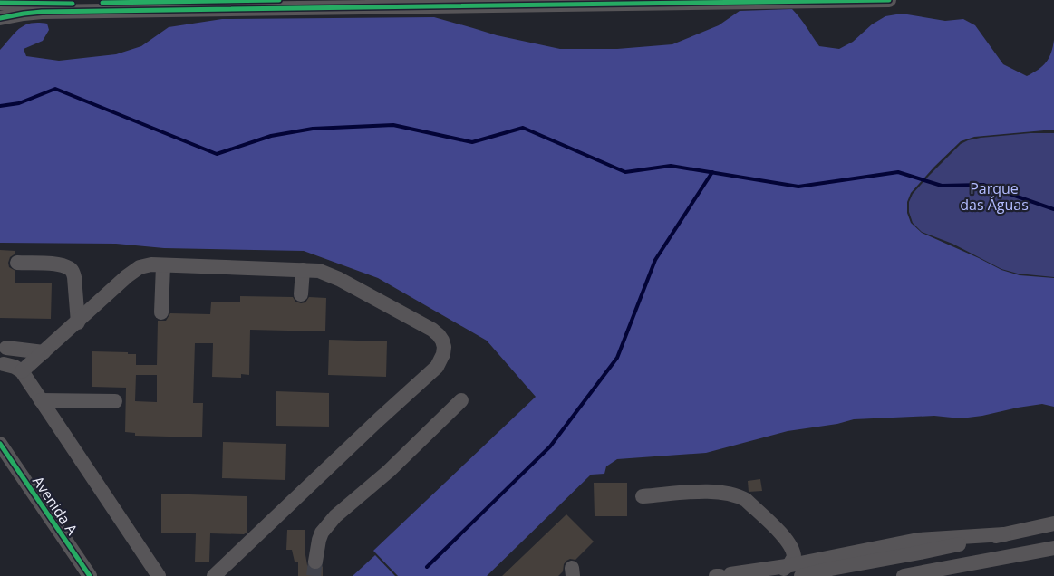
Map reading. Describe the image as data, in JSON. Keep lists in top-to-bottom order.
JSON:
{
  "streets": {
    "street": ["Avenida A"]
  },
  "parks": ["Parque das Águas"]
}
